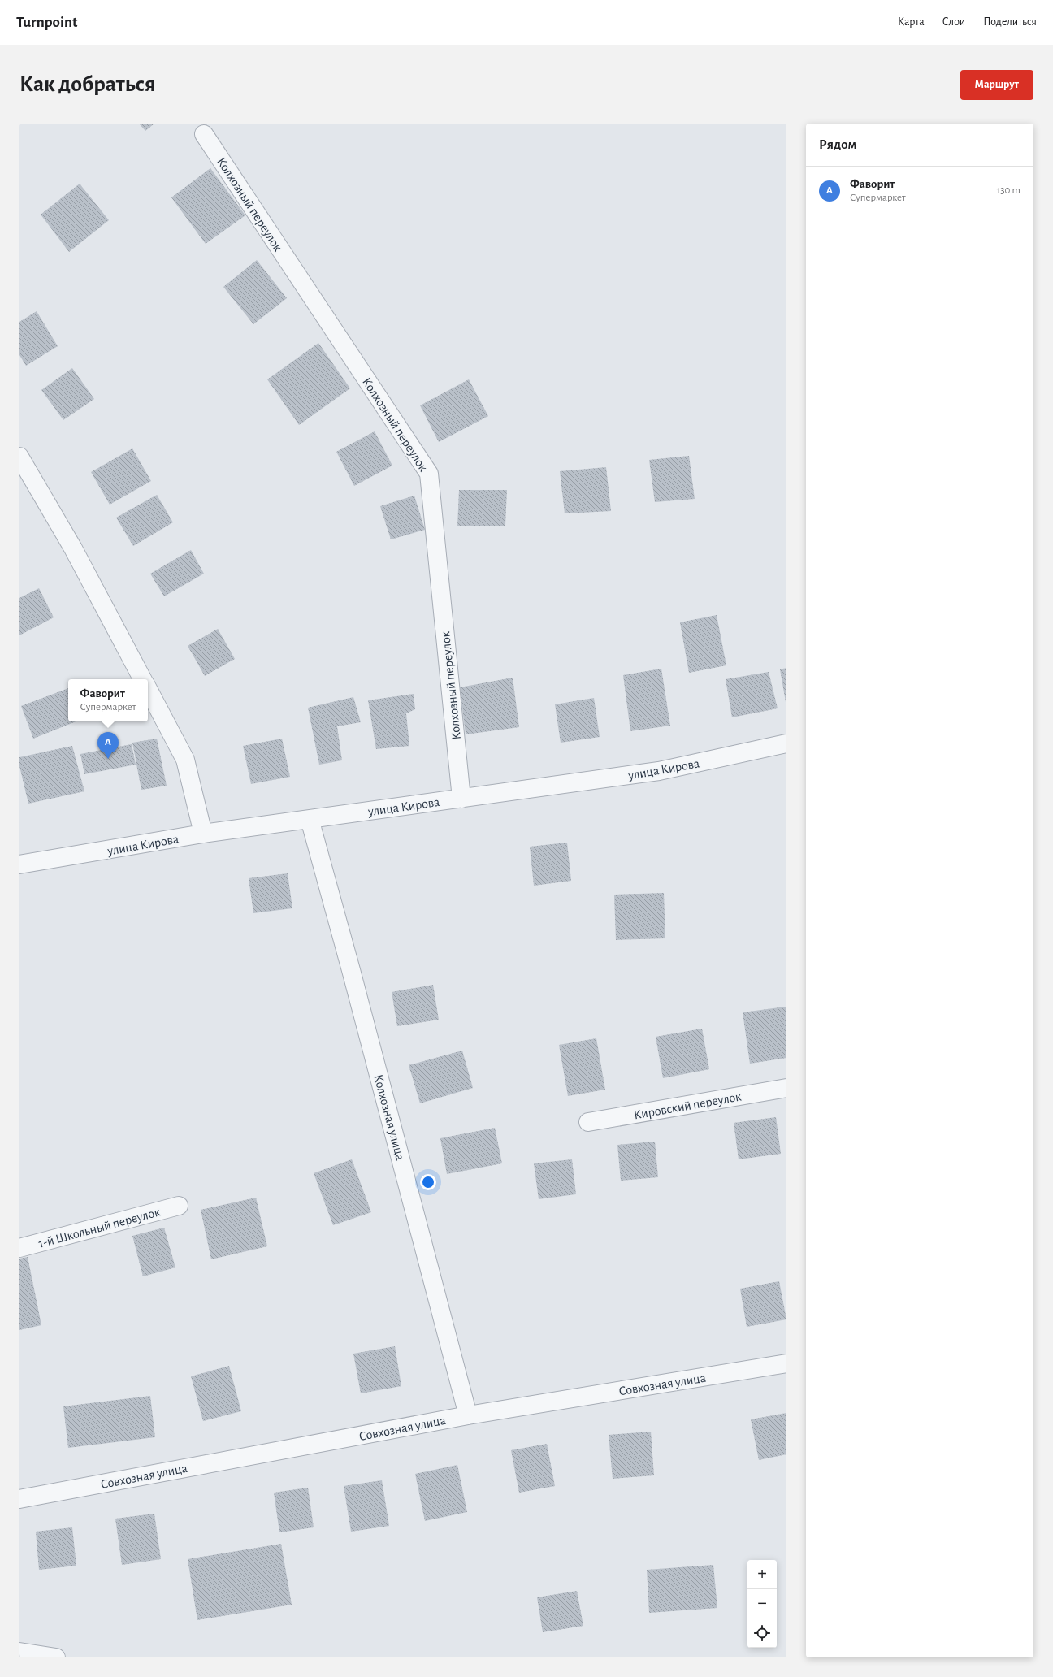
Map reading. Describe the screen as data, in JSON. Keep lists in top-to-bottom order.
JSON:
{
  "streets": {
    "street": [
      "Колхозный переулок",
      "улица Кирова",
      "Кировский переулок",
      "Колхозная улица",
      "1-й Школьный переулок",
      "Совхозная улица"
    ]
  },
  "crossings": [
    ["Колхозный переулок", "улица Кирова"],
    ["улица Кирова", "Колхозная улица"],
    ["Колхозная улица", "Совхозная улица"]
  ],
  "page": {
    "header": "Turnpoint",
    "nav": ["Карта", "Слои", "Поделиться"],
    "buttons": "Маршрут",
    "title": "Как добраться",
    "heading": "Рядом",
    "list": [
      {
        "mark": "A",
        "name": "Фаворит",
        "note": "Супермаркет",
        "value": "130 m"
      }
    ],
    "popup": ["Фаворит", "Супермаркет"],
    "pins": "A",
    "map_buttons": ["+", "−"]
  }
}
